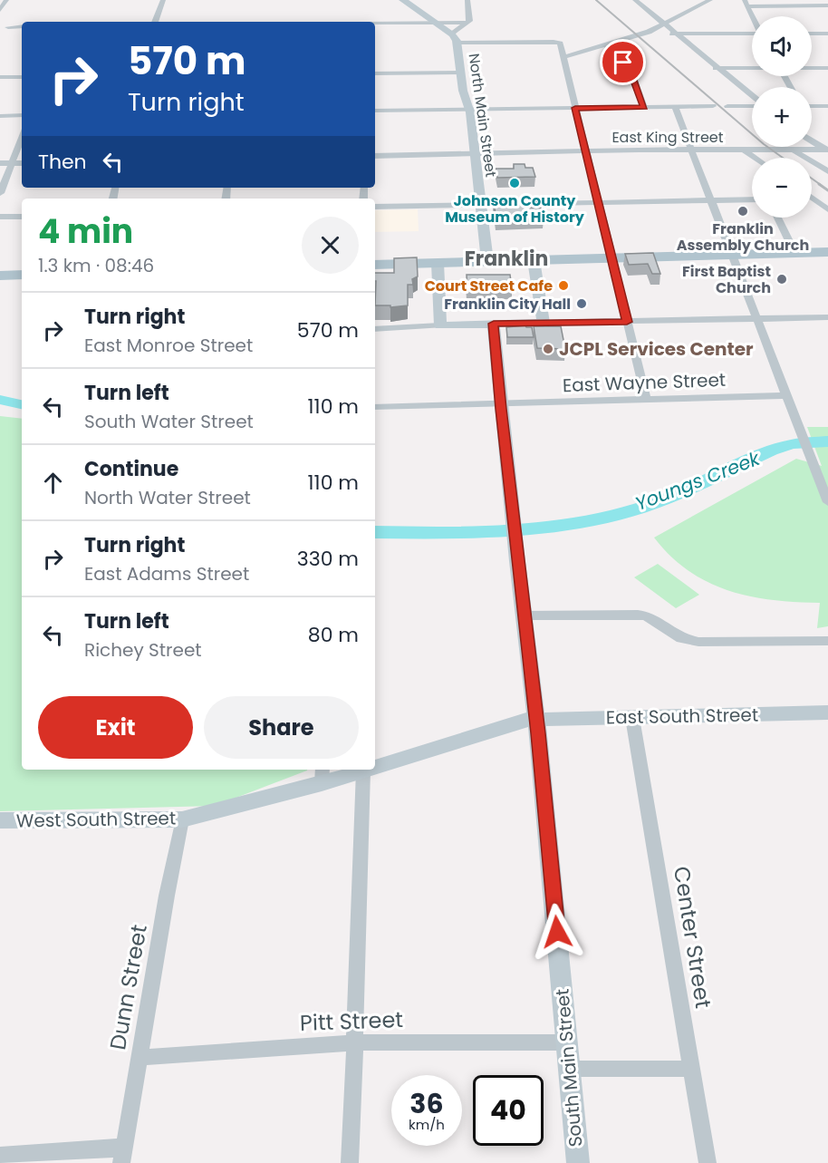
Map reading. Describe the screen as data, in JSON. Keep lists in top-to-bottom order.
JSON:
{
  "streets": {
    "street": [
      "North Main Street",
      "East King Street",
      "East Wayne Street",
      "East South Street",
      "West South Street",
      "Center Street",
      "Dunn Street",
      "Pitt Street",
      "South Main Street"
    ]
  },
  "crossings": [
    ["North Main Street", "East King Street"],
    ["East Wayne Street", "South Main Street"],
    ["East South Street", "West South Street"],
    ["East South Street", "Center Street"],
    ["East South Street", "South Main Street"],
    ["West South Street", "Dunn Street"],
    ["West South Street", "South Main Street"],
    ["Dunn Street", "Pitt Street"],
    ["Pitt Street", "South Main Street"]
  ],
  "districts": ["Franklin"],
  "water": ["Youngs Creek"],
  "places": [
    "Johnson County Museum of History",
    "Franklin Assembly Church",
    "First Baptist Church",
    "Court Street Cafe",
    "Franklin City Hall",
    "JCPL Services Center"
  ],
  "page": {
    "map_buttons": ["+", "−"],
    "turn": ["570 m", "Turn right"],
    "then": "Then",
    "heading": ["4 min", "1.3 km · 08:46"],
    "list": [
      {
        "name": "Turn right",
        "note": "East Monroe Street",
        "value": "570 m"
      },
      {
        "name": "Turn left",
        "note": "South Water Street",
        "value": "110 m"
      },
      {
        "name": "Continue",
        "note": "North Water Street",
        "value": "110 m"
      },
      {
        "name": "Turn right",
        "note": "East Adams Street",
        "value": "330 m"
      },
      {
        "name": "Turn left",
        "note": "Richey Street",
        "value": "80 m"
      }
    ],
    "buttons": ["Exit", "Share"],
    "speed": "36 km/h",
    "limit": "40"
  }
}
